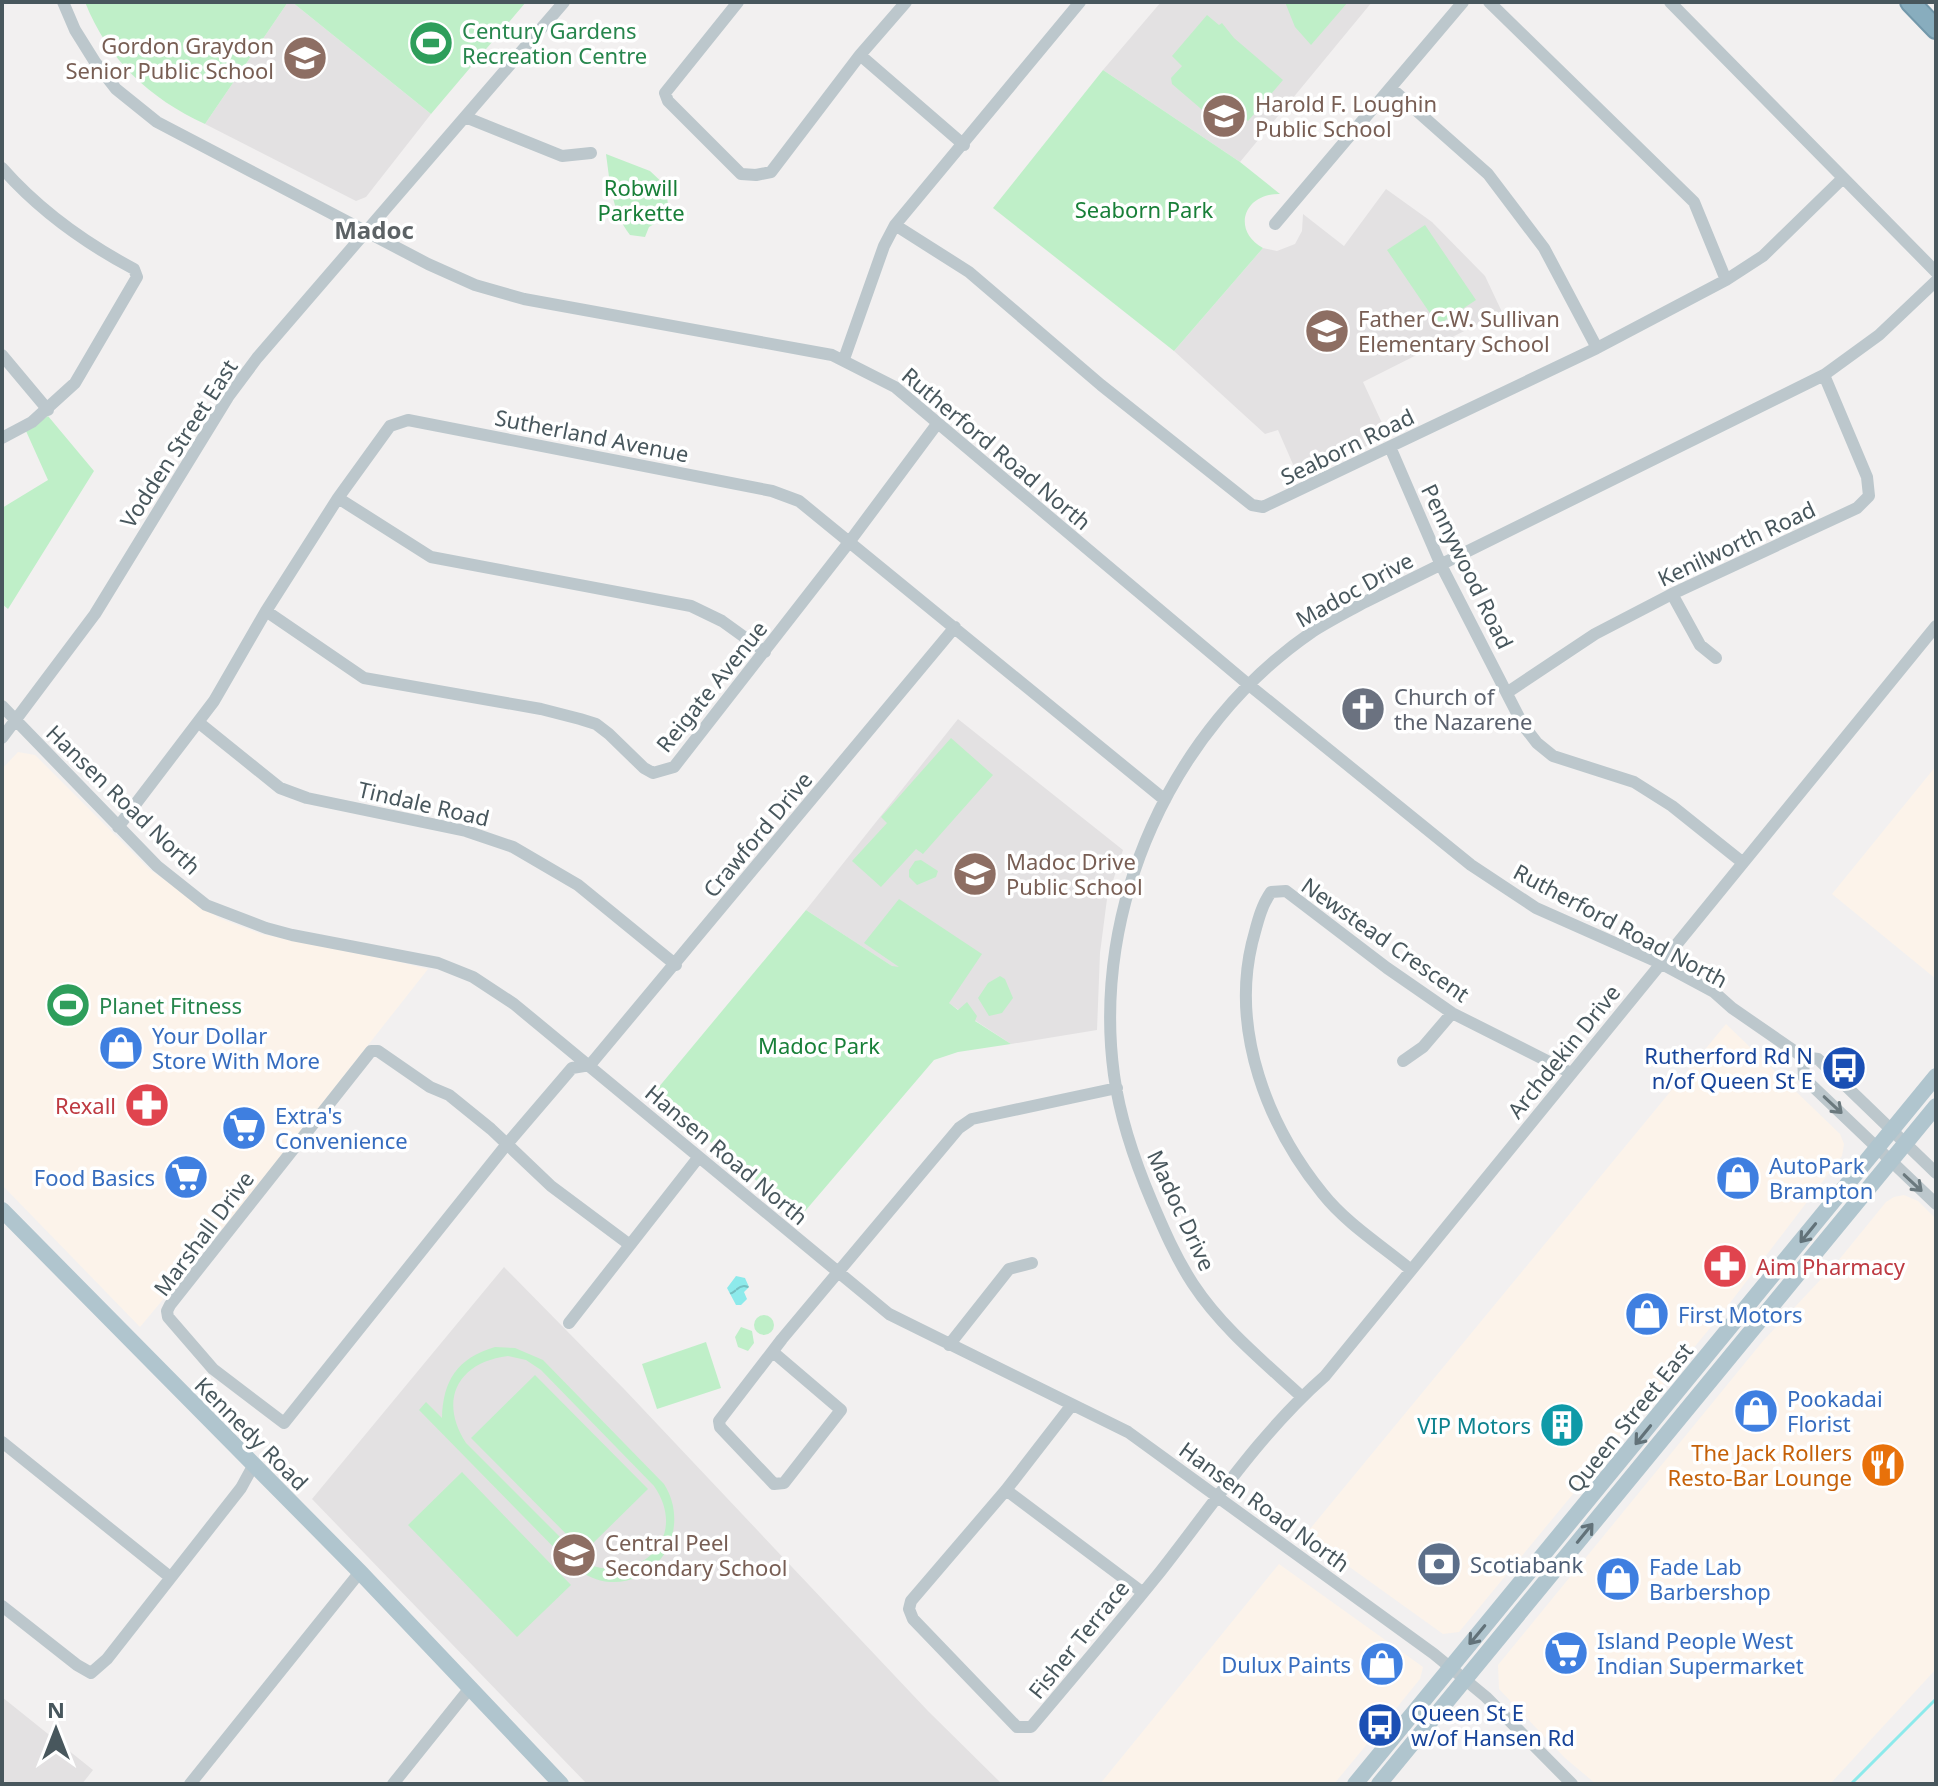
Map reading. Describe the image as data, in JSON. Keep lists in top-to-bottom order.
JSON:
{
  "streets": {
    "main road": ["Queen Street East", "Kennedy Road"],
    "street": [
      "Sutherland Avenue",
      "Vodden Street East",
      "Seaborn Road",
      "Rutherford Road North",
      "Kenilworth Road",
      "Pennywood Road",
      "Madoc Drive",
      "Reigate Avenue",
      "Hansen Road North",
      "Tindale Road",
      "Crawford Drive",
      "Newstead Crescent",
      "Archdekin Drive",
      "Marshall Drive",
      "Fisher Terrace"
    ]
  },
  "crossings": [
    ["Sutherland Avenue", "Madoc Drive"],
    ["Sutherland Avenue", "Reigate Avenue"],
    ["Sutherland Avenue", "Hansen Road North"],
    ["Sutherland Avenue", "Tindale Road"],
    ["Sutherland Avenue", "Crawford Drive"],
    ["Vodden Street East", "Rutherford Road North"],
    ["Vodden Street East", "Hansen Road North"],
    ["Seaborn Road", "Pennywood Road"],
    ["Rutherford Road North", "Madoc Drive"],
    ["Rutherford Road North", "Reigate Avenue"],
    ["Rutherford Road North", "Archdekin Drive"],
    ["Rutherford Road North", "Queen Street East"],
    ["Kenilworth Road", "Pennywood Road"],
    ["Kenilworth Road", "Madoc Drive"],
    ["Pennywood Road", "Madoc Drive"],
    ["Pennywood Road", "Archdekin Drive"],
    ["Madoc Drive", "Archdekin Drive"],
    ["Hansen Road North", "Crawford Drive"],
    ["Hansen Road North", "Archdekin Drive"],
    ["Hansen Road North", "Marshall Drive"],
    ["Hansen Road North", "Queen Street East"],
    ["Hansen Road North", "Fisher Terrace"],
    ["Tindale Road", "Crawford Drive"],
    ["Crawford Drive", "Marshall Drive"],
    ["Newstead Crescent", "Archdekin Drive"],
    ["Archdekin Drive", "Fisher Terrace"]
  ],
  "districts": ["Madoc"],
  "parks": ["Robwill Parkette", "Seaborn Park", "Madoc Park"],
  "places": {
    "sports": ["Century Gardens Recreation Centre", "Planet Fitness"],
    "school or university": [
      "Gordon Graydon Senior Public School",
      "Harold F. Loughin Public School",
      "Father C.W. Sullivan Elementary School",
      "Madoc Drive Public School",
      "Central Peel Secondary School"
    ],
    "church": ["Church of the Nazarene"],
    "shop": [
      "Your Dollar Store With More",
      "AutoPark Brampton",
      "First Motors",
      "Pookadai Florist",
      "Fade Lab Barbershop",
      "Dulux Paints"
    ],
    "bus stop": ["Rutherford Rd N n/of Queen St E", "Queen St E w/of Hansen Rd"],
    "pharmacy": ["Rexall", "Aim Pharmacy"],
    "supermarket": ["Extra's Convenience", "Food Basics", "Island People West Indian Supermarket"],
    "building": ["VIP Motors"],
    "restaurant": ["The Jack Rollers Resto-Bar Lounge"],
    "bank": ["Scotiabank"]
  },
  "north": "top"
}
